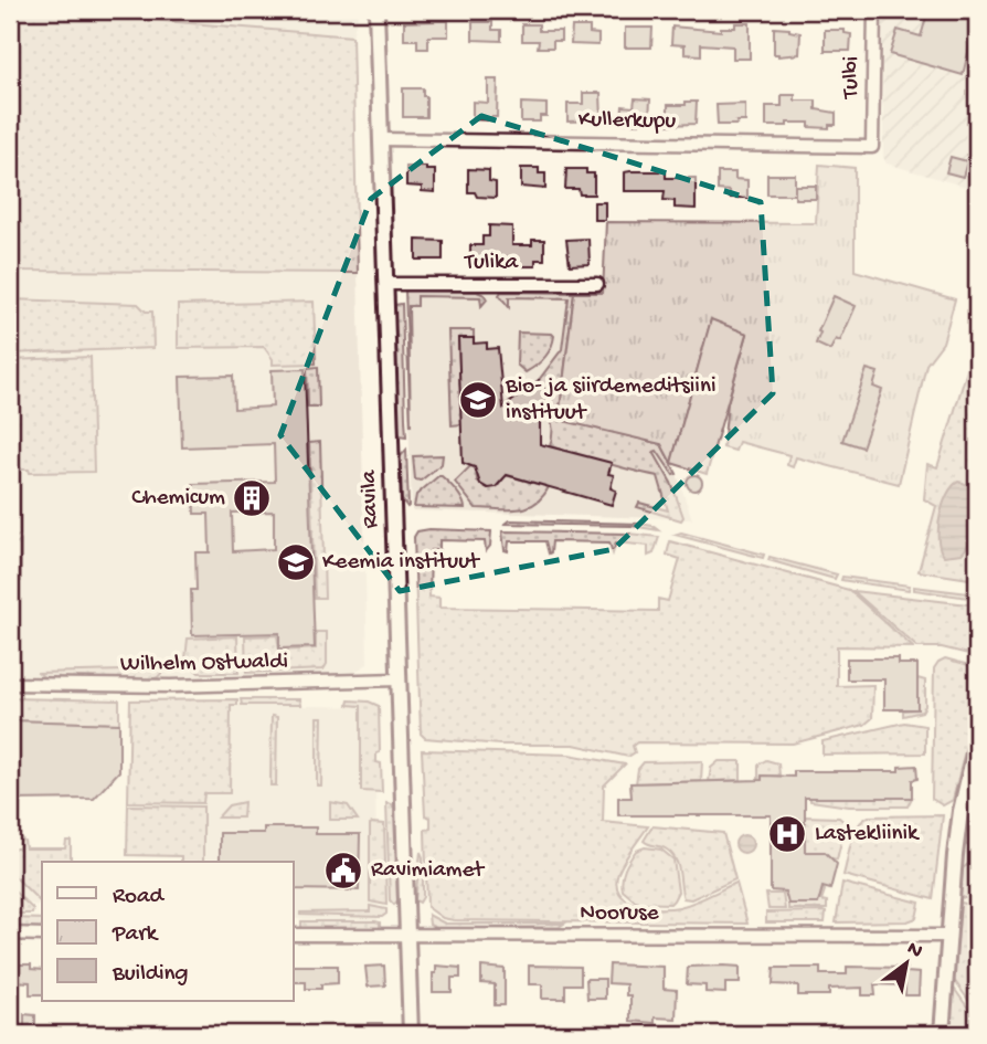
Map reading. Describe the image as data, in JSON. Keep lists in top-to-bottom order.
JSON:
{
  "streets": {
    "street": [
      "Tulbi",
      "Kullerkupu",
      "Tulika",
      "Ravila",
      "Wilhelm Ostwaldi",
      "Nooruse"
    ]
  },
  "crossings": [
    ["Tulbi", "Kullerkupu"],
    ["Kullerkupu", "Ravila"],
    ["Tulika", "Ravila"],
    ["Ravila", "Wilhelm Ostwaldi"],
    ["Ravila", "Nooruse"]
  ],
  "places": {
    "school or university": ["Bio- ja siirdemeditsiini instituut", "Keemia instituut"],
    "building": ["Chemicum"],
    "hospital": ["Lastekliinik"],
    "public building": ["Ravimiamet"]
  },
  "legend": ["Road", "Park", "Building"],
  "north": "top right"
}
